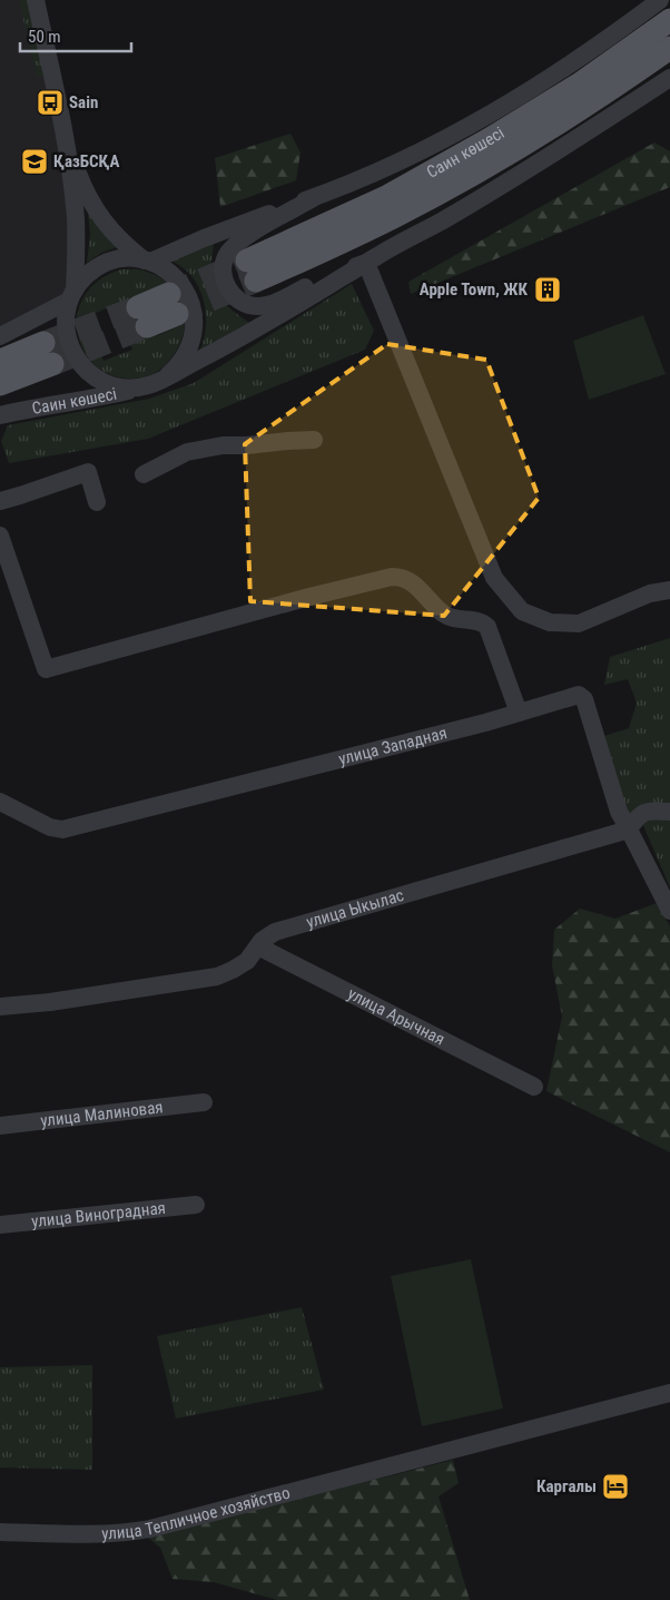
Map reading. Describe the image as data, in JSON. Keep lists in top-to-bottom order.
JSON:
{
  "streets": {
    "main road": ["Саин көшесі"],
    "street": [
      "улица Западная",
      "улица Ыкылас",
      "улица Арычная",
      "улица Малиновая",
      "улица Виноградная",
      "улица Тепличное хозяйство"
    ]
  },
  "crossings": [
    ["улица Западная", "улица Ыкылас"],
    ["улица Ыкылас", "улица Арычная"]
  ],
  "places": {
    "bus stop": ["Sain"],
    "school or university": ["ҚазБСҚА"],
    "building": ["Apple Town, ЖК"],
    "hotel": ["Каргалы"]
  },
  "scale_bar": "50 m"
}
